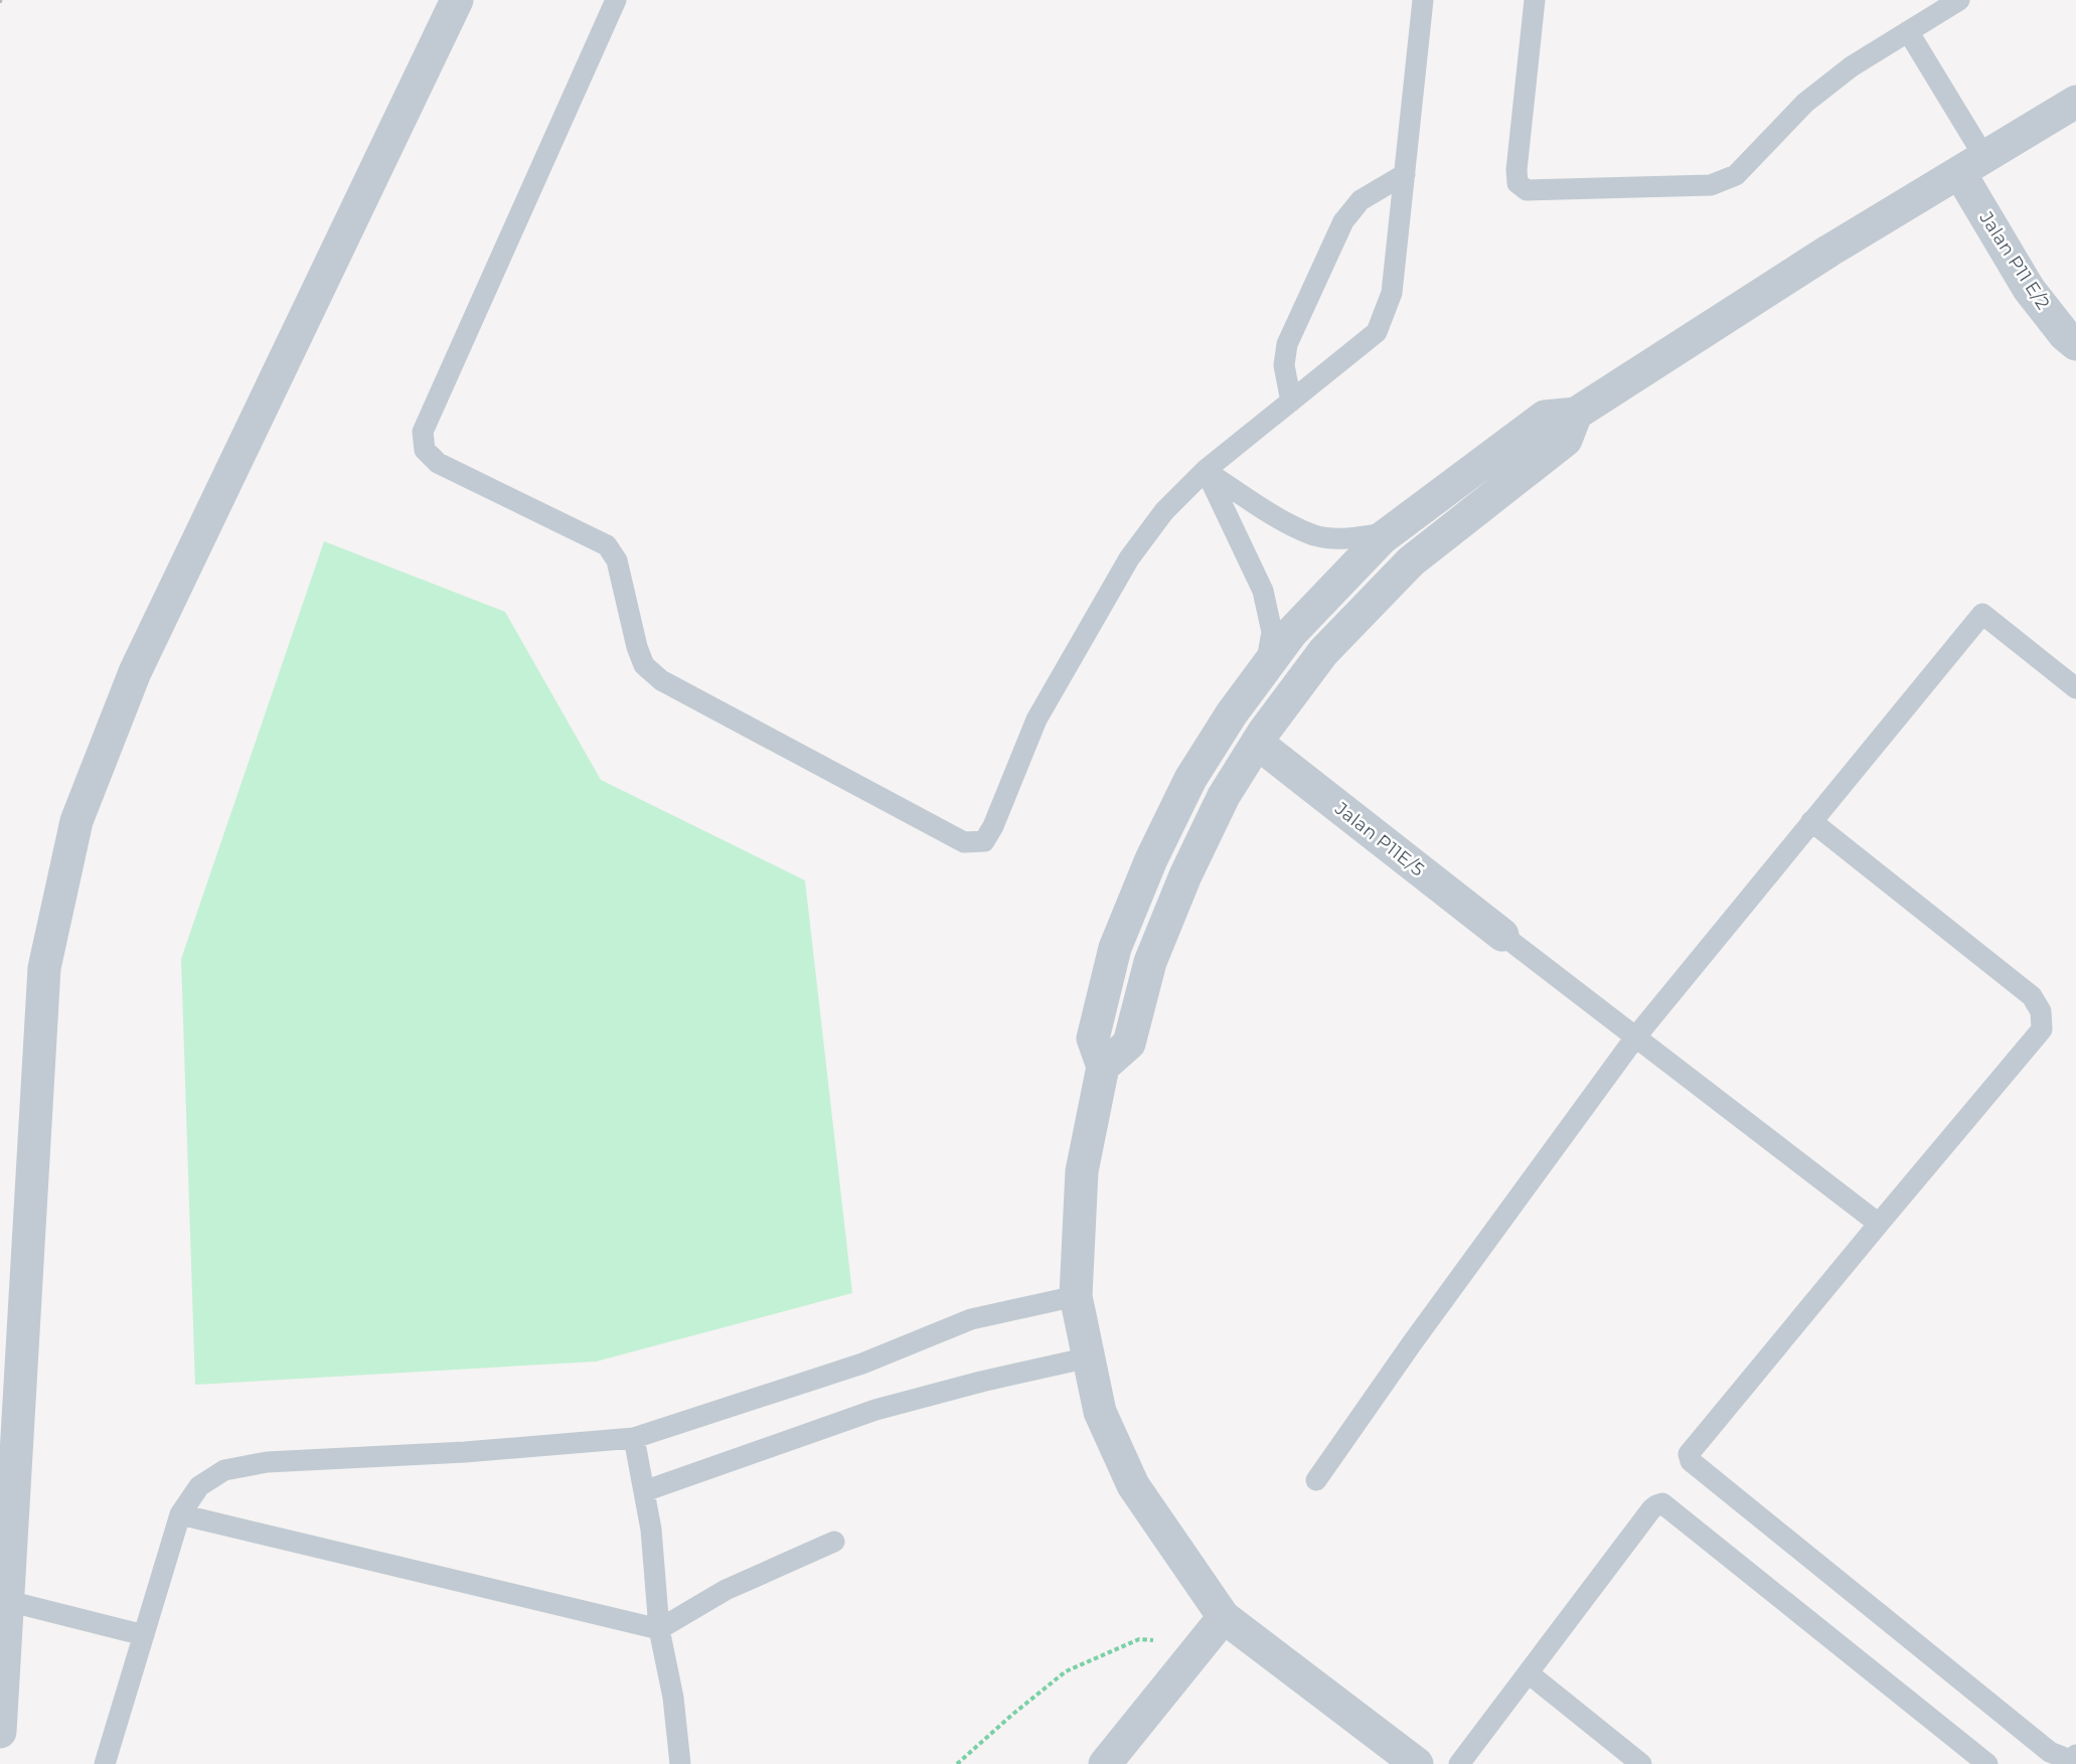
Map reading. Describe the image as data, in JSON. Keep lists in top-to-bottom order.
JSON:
{
  "streets": {
    "street": ["Jalan P11 E/2", "Jalan P11E/5"]
  }
}
